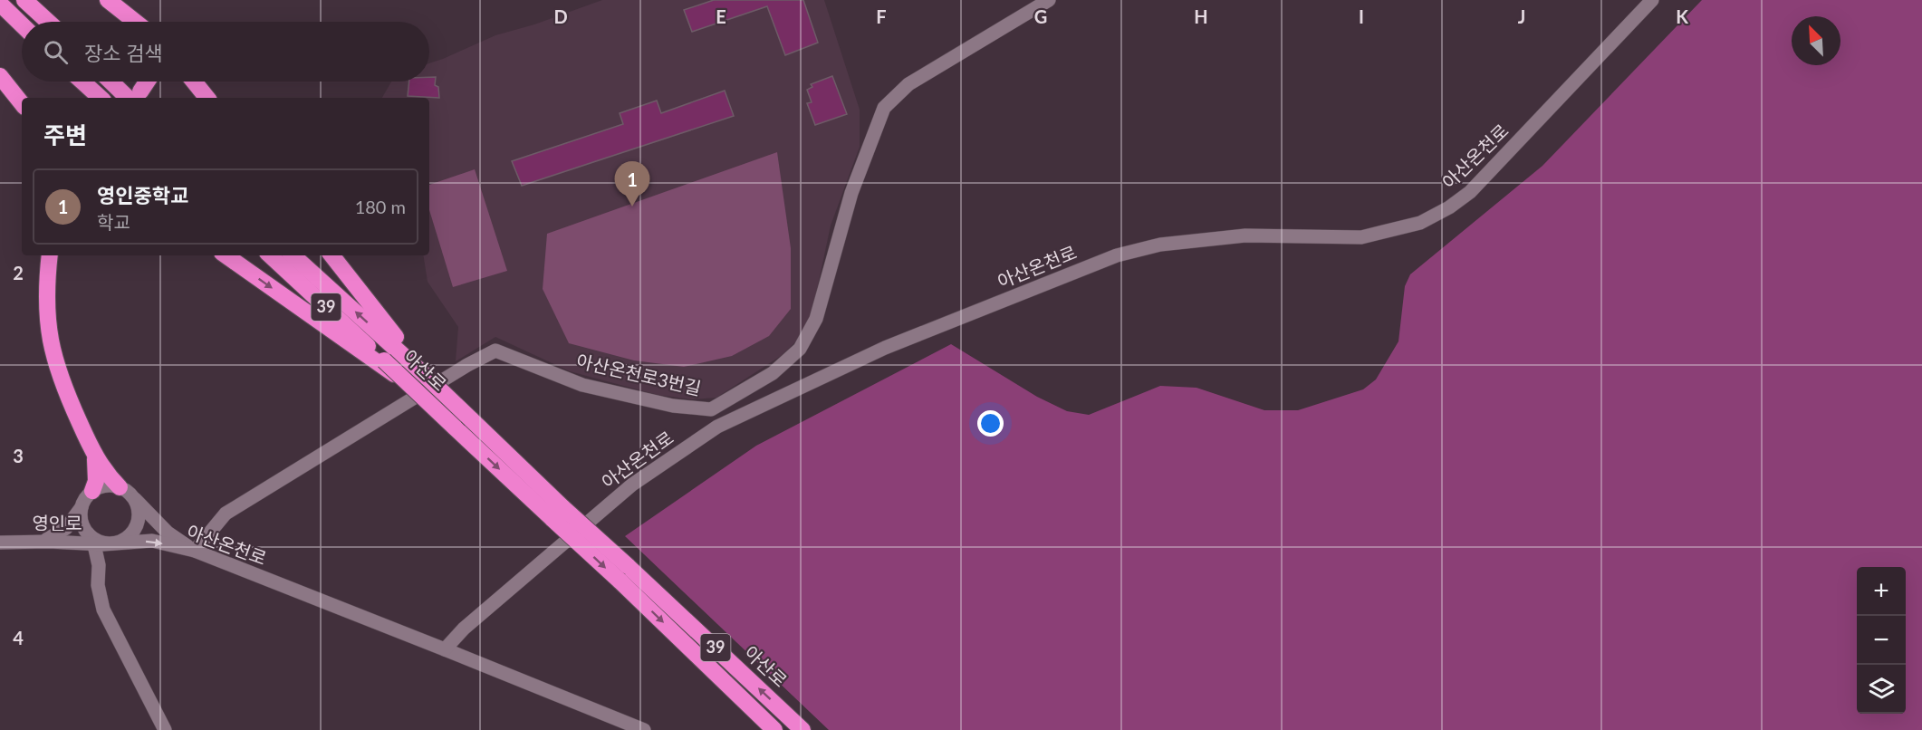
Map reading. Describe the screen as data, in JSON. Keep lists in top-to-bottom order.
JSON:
{
  "streets": {
    "highway": ["39", "아산로"],
    "main road": ["아산온천로", "아산온천로3번길", "영인로"]
  },
  "crossings": [
    ["아산온천로", "아산온천로3번길"],
    ["아산온천로", "영인로"],
    ["39", "아산로"]
  ],
  "north": "top left",
  "page": {
    "search": "장소 검색",
    "heading": "주변",
    "pins": "1",
    "list": [
      {
        "mark": "1",
        "name": "영인중학교",
        "note": "학교",
        "value": "180 m"
      }
    ],
    "map_buttons": ["+", "−"]
  },
  "grid": {
    "columns": [
      "D",
      "E",
      "F",
      "G",
      "H",
      "I",
      "J",
      "K"
    ],
    "rows": ["2", "3", "4"]
  }
}
